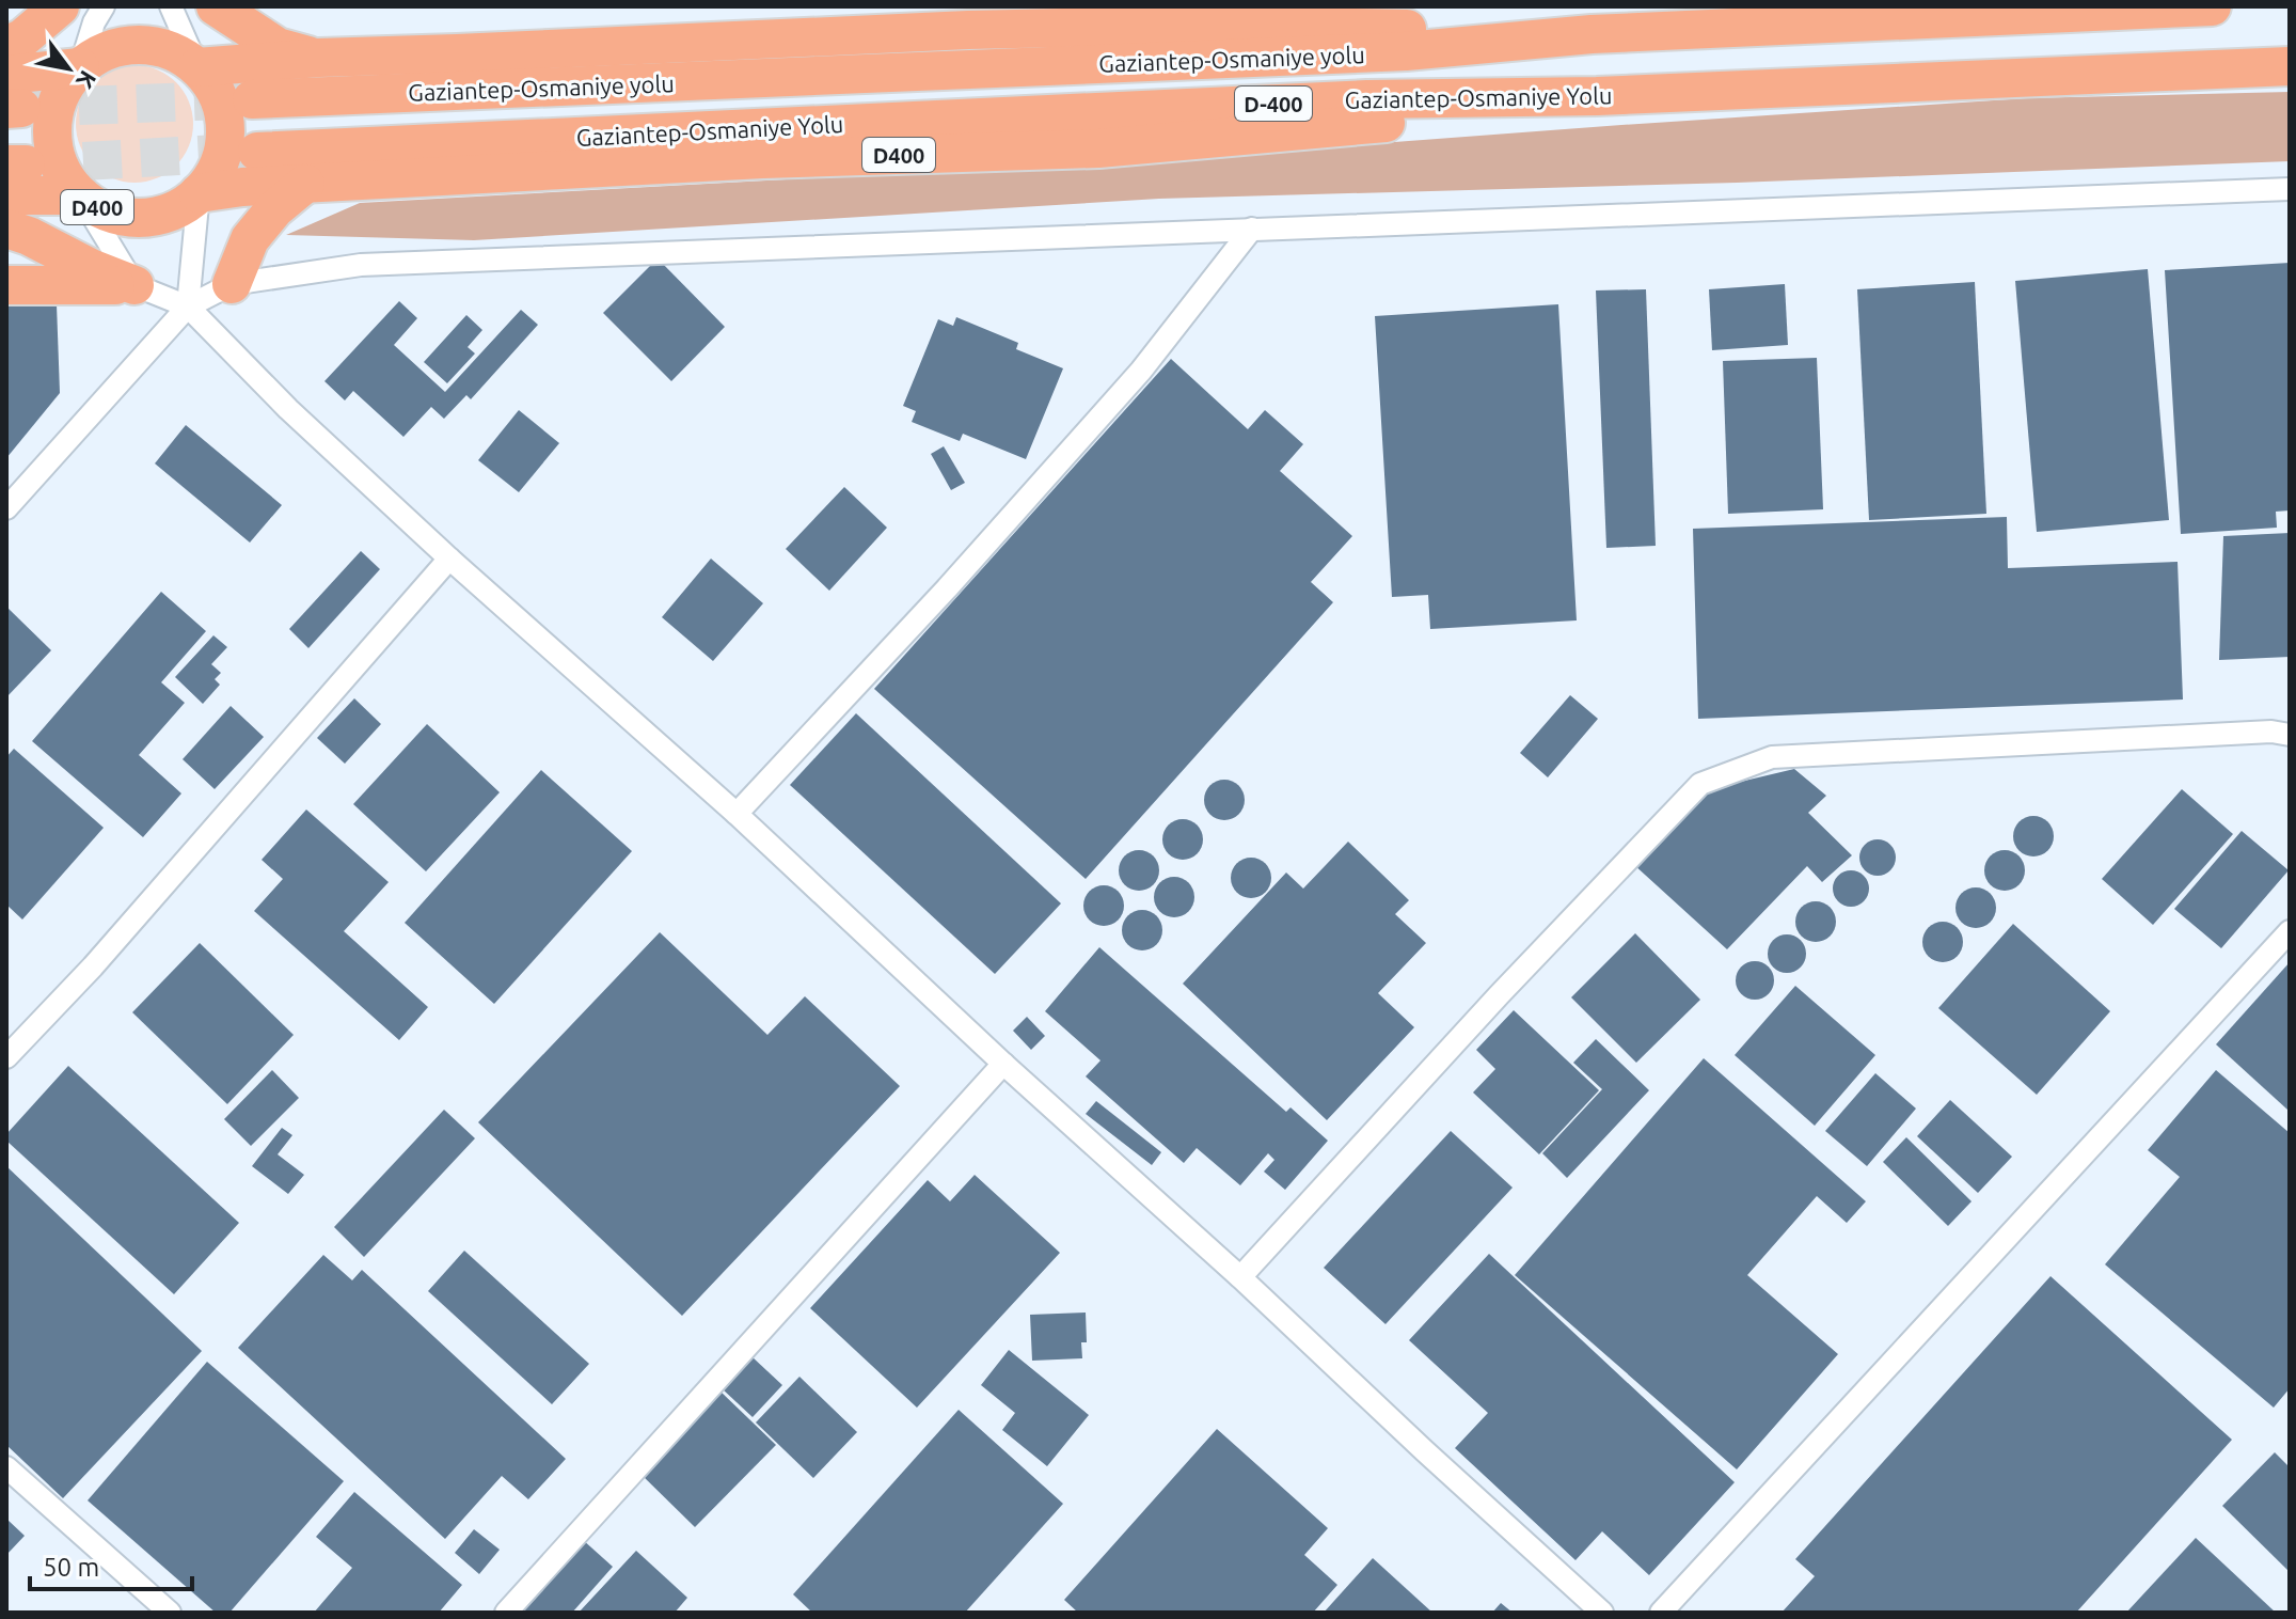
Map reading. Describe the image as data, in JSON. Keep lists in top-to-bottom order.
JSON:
{
  "streets": {
    "highway": [
      "Gaziantep-Osmaniye yolu",
      "Gaziantep-Osmaniye Yolu",
      "D-400",
      "D400"
    ]
  },
  "crossings": [
    ["Gaziantep-Osmaniye Yolu", "D400"]
  ],
  "scale_bar": "50 m",
  "north": "bottom right"
}
